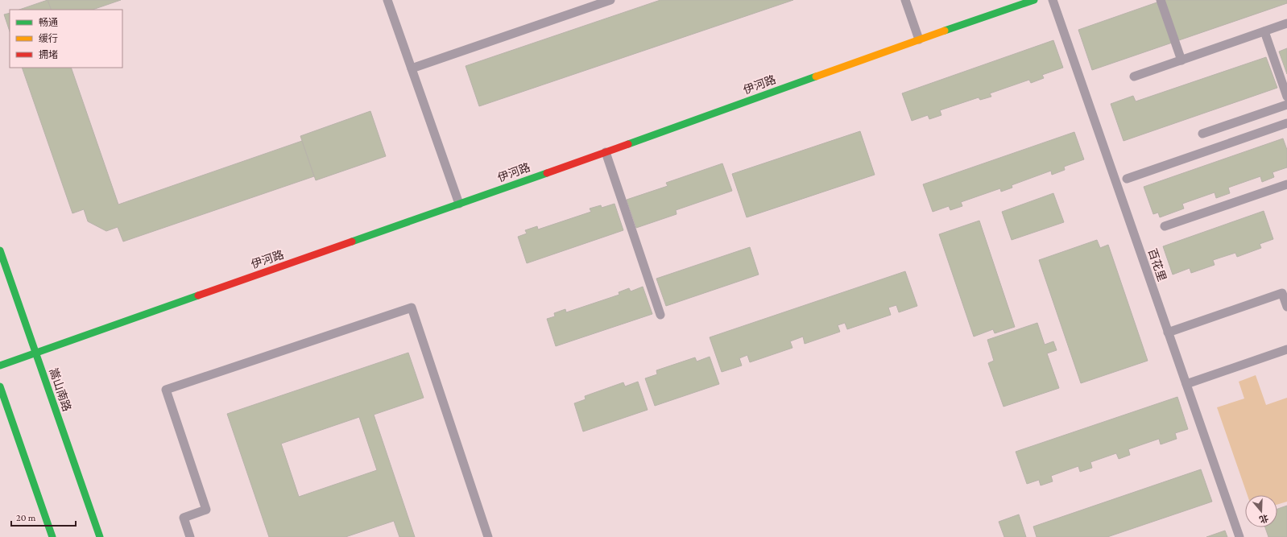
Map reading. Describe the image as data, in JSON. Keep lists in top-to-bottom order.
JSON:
{
  "streets": {
    "street": ["伊河路", "嵩山南路"],
    "lane": ["百花里"]
  },
  "crossings": [
    ["伊河路", "嵩山南路"]
  ],
  "legend": ["畅通", "缓行", "拥堵"],
  "scale_bar": "20 m",
  "north": "bottom"
}
